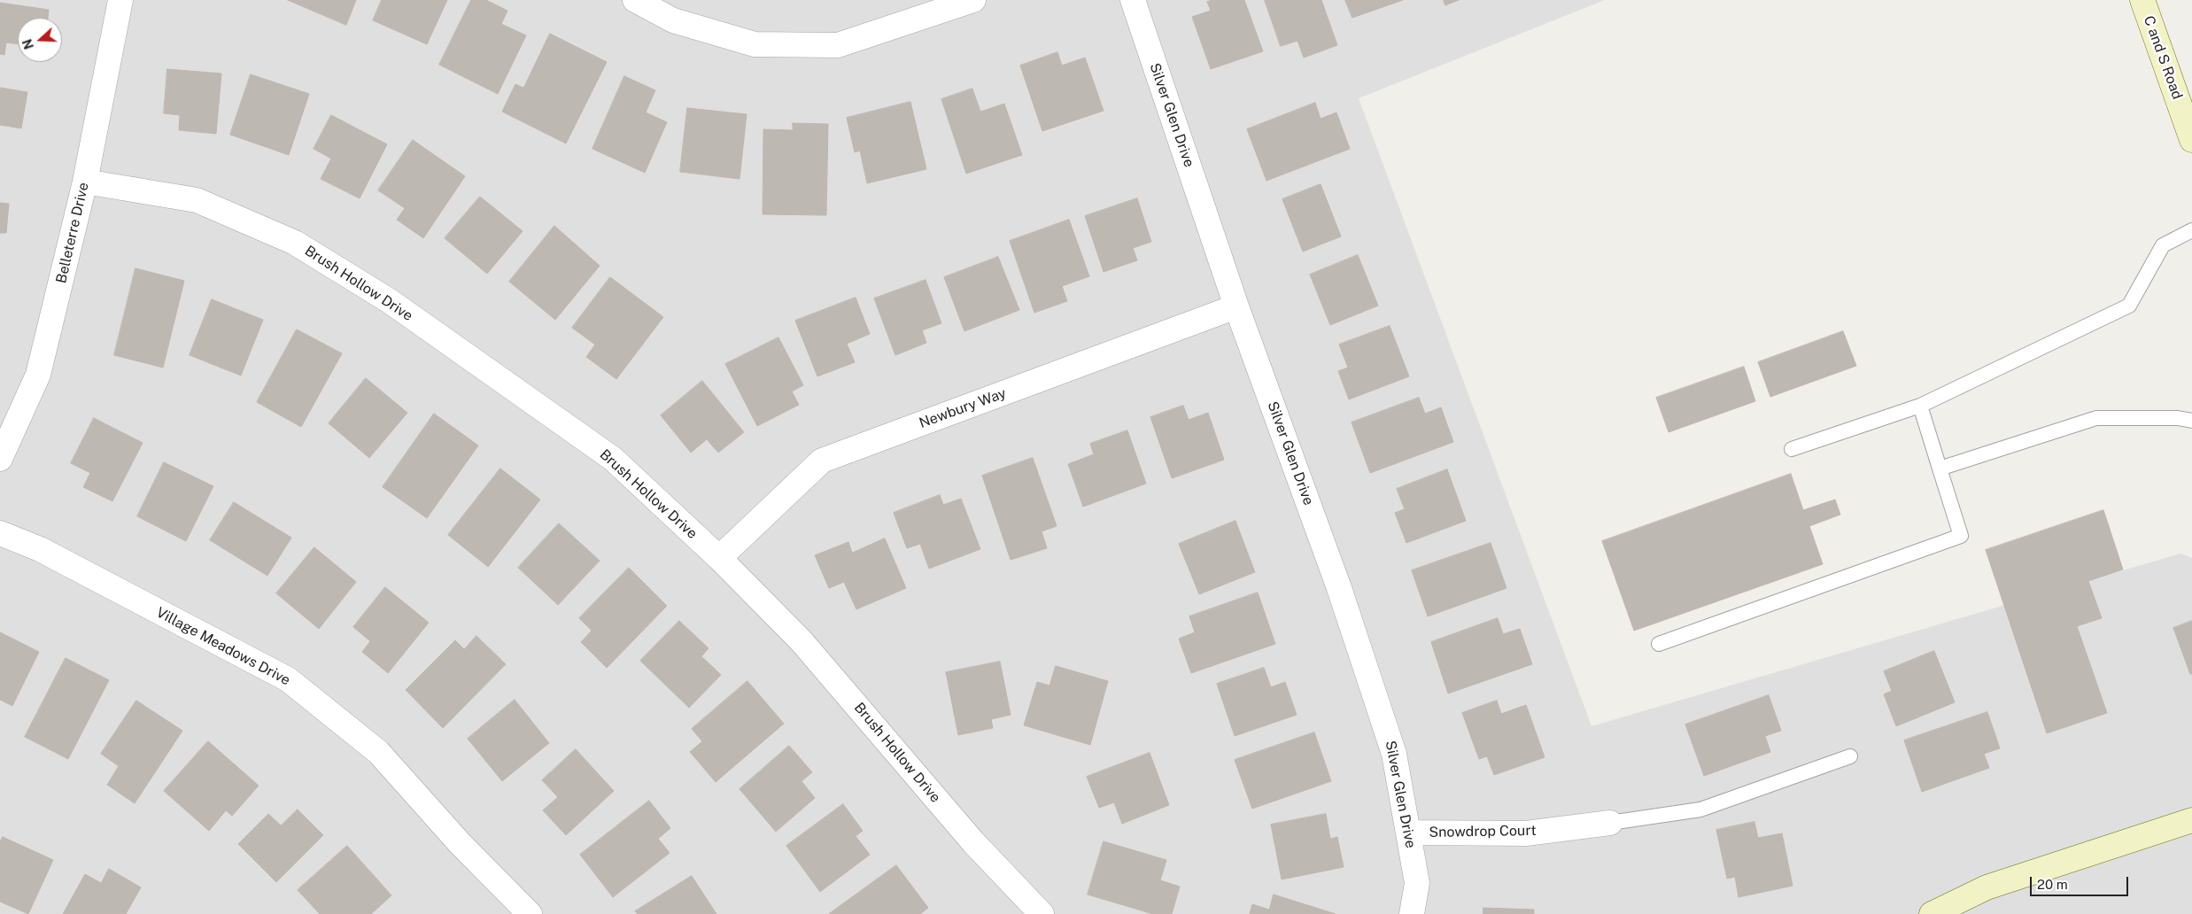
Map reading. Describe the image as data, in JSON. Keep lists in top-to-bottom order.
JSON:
{
  "streets": {
    "main road": ["C and S Road"],
    "street": [
      "Silver Glen Drive",
      "Belleterre Drive",
      "Brush Hollow Drive",
      "Newbury Way",
      "Village Meadows Drive",
      "Snowdrop Court"
    ]
  },
  "crossings": [
    ["Silver Glen Drive", "Newbury Way"],
    ["Silver Glen Drive", "Snowdrop Court"],
    ["Belleterre Drive", "Brush Hollow Drive"],
    ["Brush Hollow Drive", "Newbury Way"]
  ],
  "scale_bar": "20 m",
  "north": "left"
}
